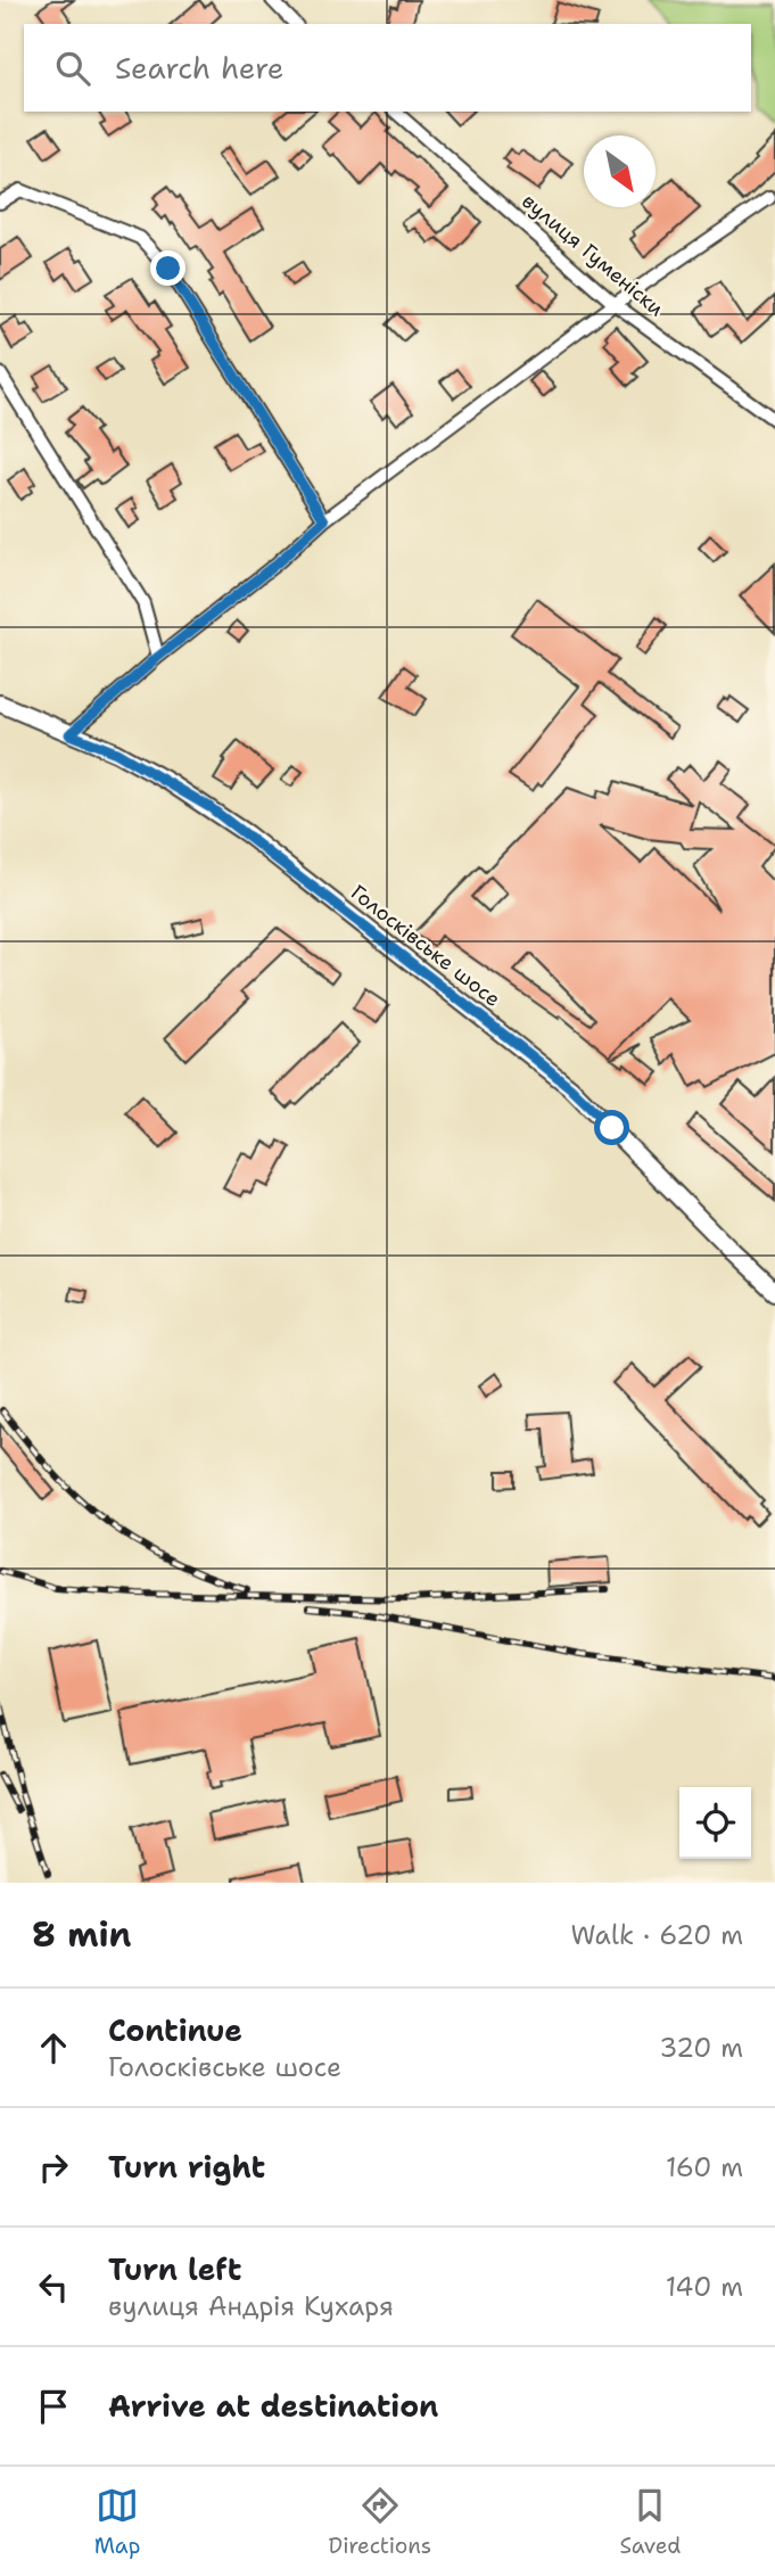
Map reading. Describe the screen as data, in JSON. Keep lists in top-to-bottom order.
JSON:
{
  "streets": {
    "street": ["вулиця Гуменіски", "Голосківське шосе"]
  },
  "north": "bottom right",
  "page": {
    "search": "Search here",
    "heading": ["8 min", "Walk · 620 m"],
    "list": [
      ["Continue", "Голосківське шосе", "320 m"],
      ["Turn right", "160 m"],
      ["Turn left", "вулиця Андрія Кухаря", "140 m"],
      "Arrive at destination"
    ],
    "nav": ["Map", "Directions", "Saved"]
  }
}
